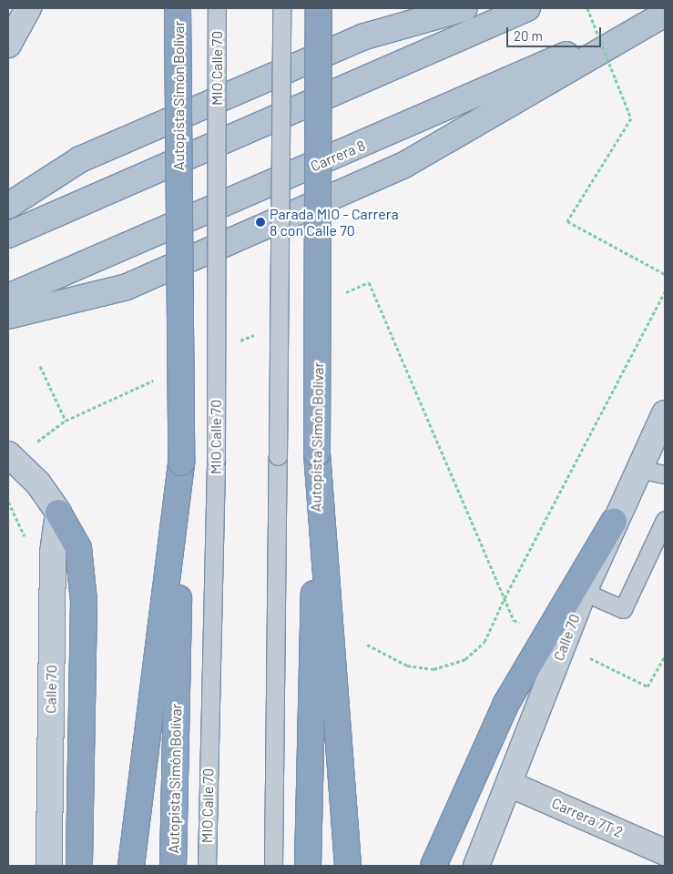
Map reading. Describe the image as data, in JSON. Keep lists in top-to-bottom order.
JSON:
{
  "streets": {
    "highway": ["Autopista Simón Bolívar"],
    "main road": ["Carrera 8"],
    "street": ["Calle 70", "Carrera 7T 2"],
    "lane": ["MIO Calle 70"]
  },
  "crossings": [
    ["Calle 70", "Carrera 7T 2"]
  ],
  "places": ["Parada MIO - Carrera 8 con Calle 70"],
  "scale_bar": "20 m"
}
